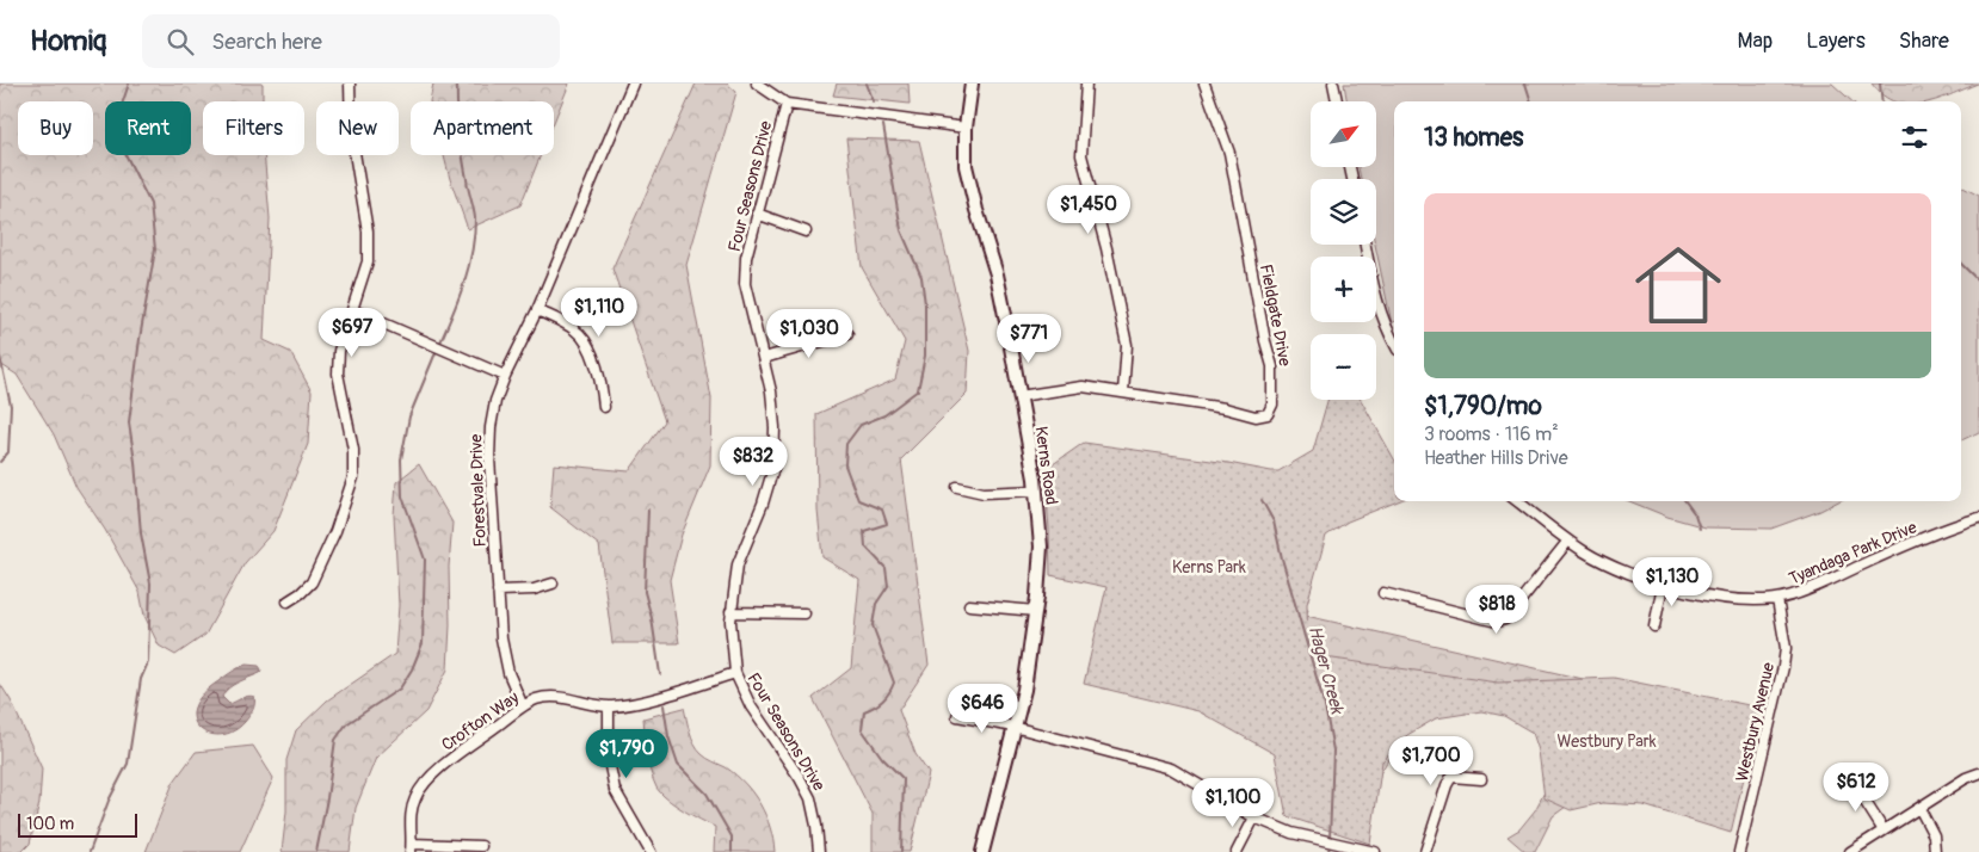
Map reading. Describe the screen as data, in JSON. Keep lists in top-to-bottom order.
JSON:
{
  "streets": {
    "street": [
      "Four Seasons Drive",
      "Fieldgate Drive",
      "Kerns Road",
      "Forestvale Drive",
      "Tyandaga Park Drive",
      "Crofton Way",
      "Westbury Avenue"
    ]
  },
  "crossings": [
    ["Four Seasons Drive", "Crofton Way"],
    ["Fieldgate Drive", "Kerns Road"],
    ["Forestvale Drive", "Crofton Way"],
    ["Tyandaga Park Drive", "Westbury Avenue"]
  ],
  "water": ["Hager Creek"],
  "parks": ["Kerns Park", "Westbury Park"],
  "scale_bar": "100 m",
  "north": "top right",
  "page": {
    "header": "Homiq",
    "search": "Search here",
    "nav": ["Map", "Layers", "Share"],
    "map_buttons": ["+", "−"],
    "chip": [
      "Buy",
      "Rent",
      "Filters",
      "New",
      "Apartment"
    ],
    "heading": "13 homes",
    "list": [
      {
        "name": "$1,790/mo",
        "note": "3 rooms · 116 m² · Heather Hills Drive"
      }
    ],
    "price": [
      "$1,450",
      "$1,110",
      "$697",
      "$1,030",
      "$771",
      "$832",
      "$1,130",
      "$818",
      "$646",
      "$1,790",
      "$1,700",
      "$612",
      "$1,100"
    ],
    "scale": "100 m"
  }
}
